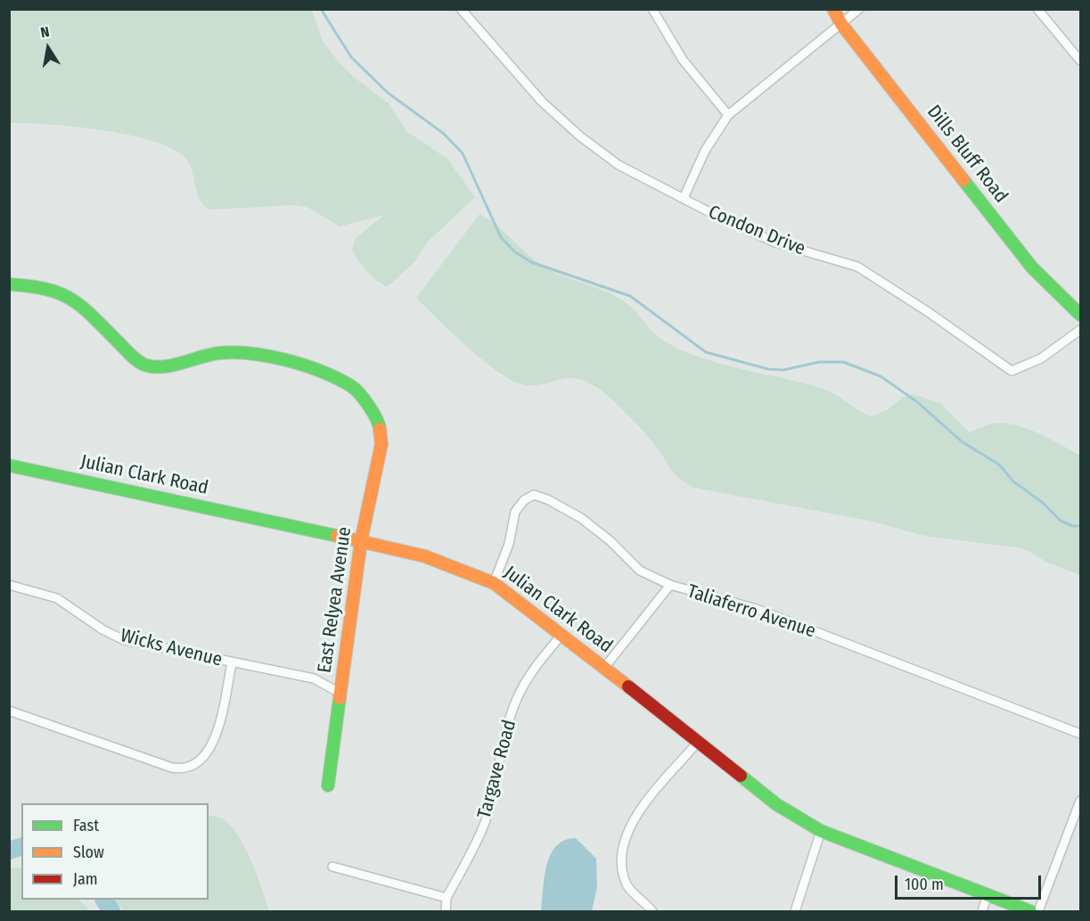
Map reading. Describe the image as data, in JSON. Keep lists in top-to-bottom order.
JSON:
{
  "streets": {
    "street": [
      "Dills Bluff Road",
      "Condon Drive",
      "Julian Clark Road",
      "East Relyea Avenue",
      "Taliaferro Avenue",
      "Wicks Avenue",
      "Targave Road"
    ]
  },
  "crossings": [
    ["Julian Clark Road", "East Relyea Avenue"],
    ["Julian Clark Road", "Taliaferro Avenue"],
    ["Julian Clark Road", "Targave Road"],
    ["East Relyea Avenue", "Wicks Avenue"]
  ],
  "legend": ["Fast", "Slow", "Jam"],
  "scale_bar": "100 m",
  "north": "top"
}
